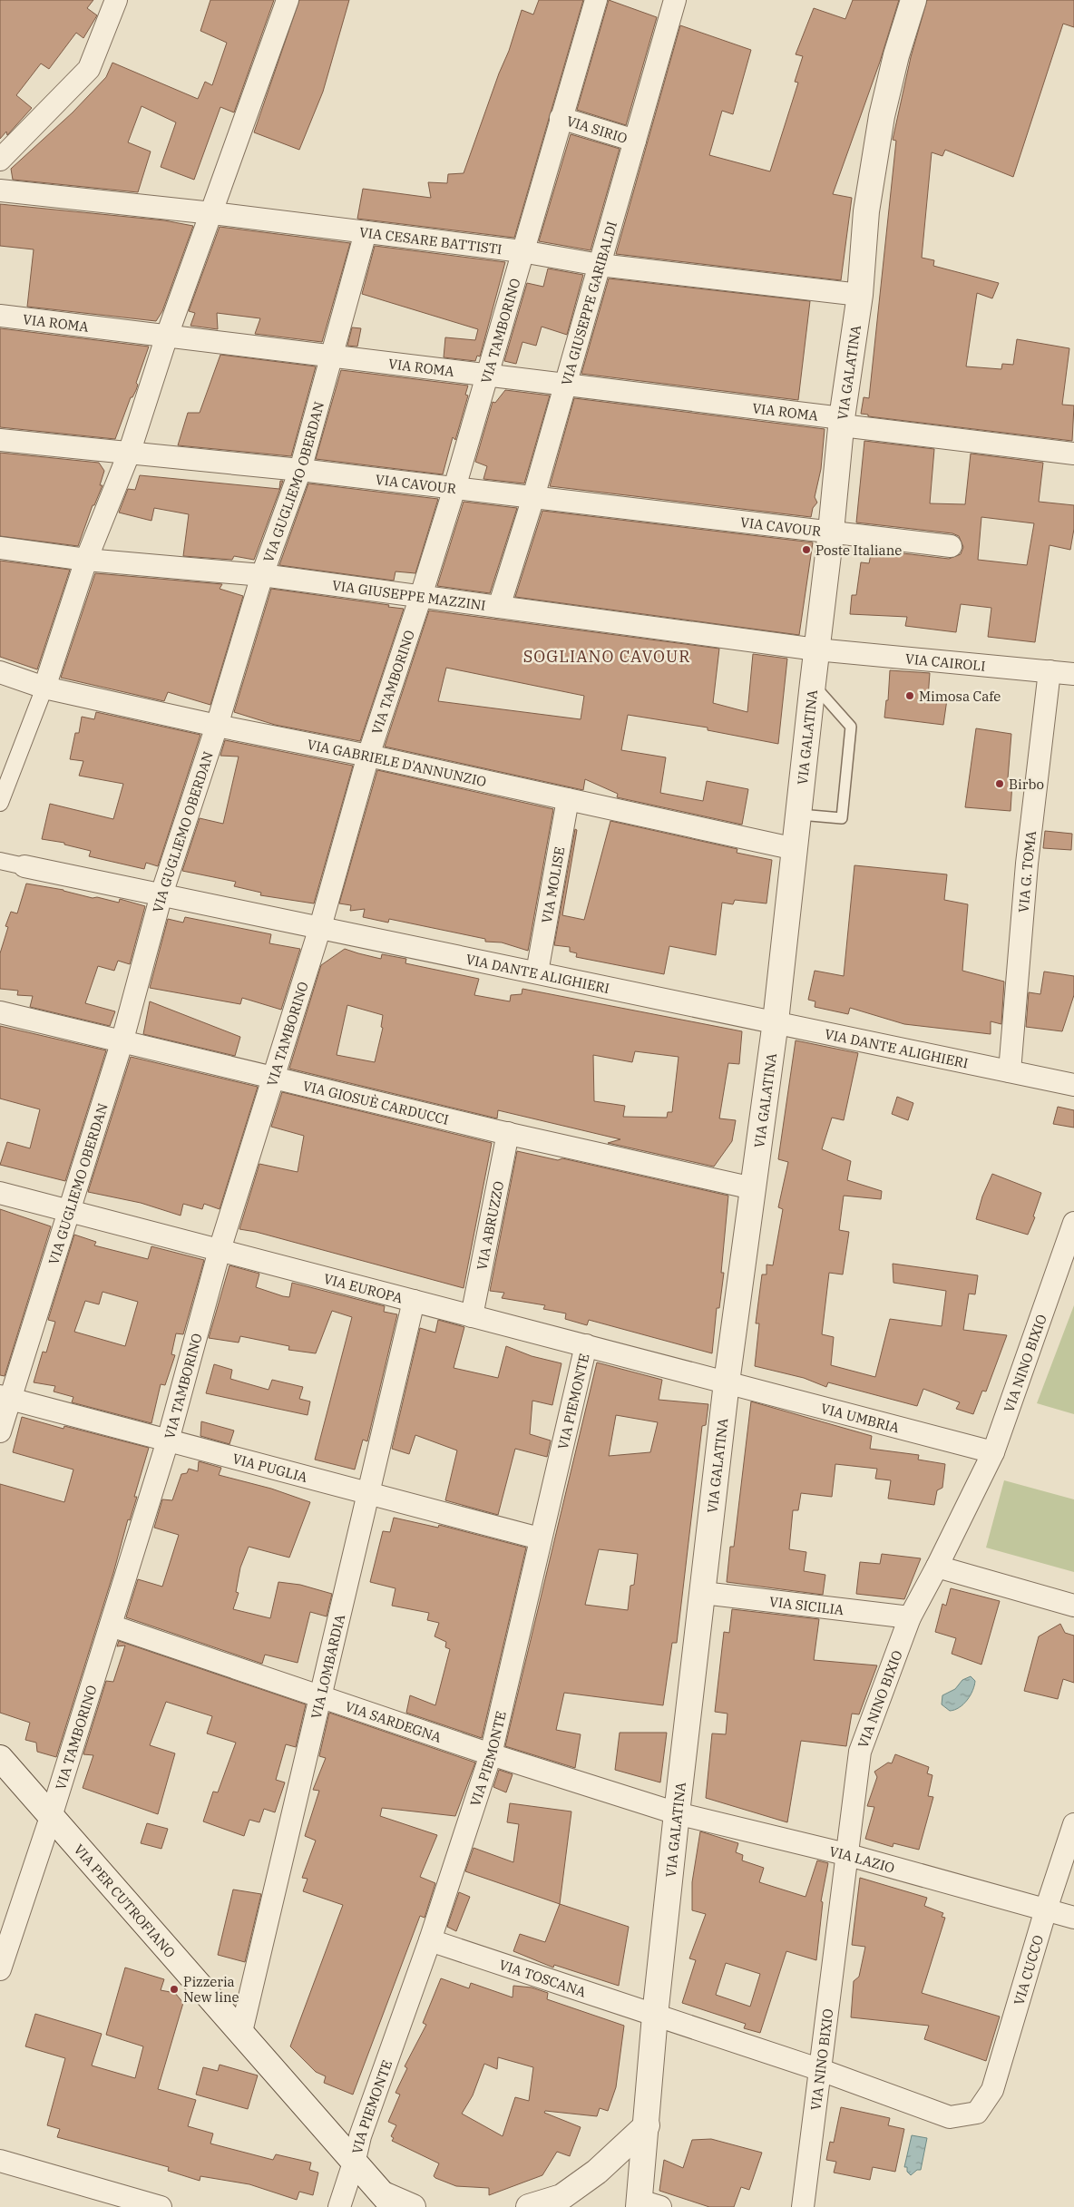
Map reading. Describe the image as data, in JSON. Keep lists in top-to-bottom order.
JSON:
{
  "streets": {
    "street": [
      "VIA SIRIO",
      "VIA CESARE BATTISTI",
      "VIA GIUSEPPE GARIBALDI",
      "VIA ROMA",
      "VIA TAMBORINO",
      "VIA GALATINA",
      "VIA GUGLIEMO OBERDAN",
      "VIA CAVOUR",
      "VIA GIUSEPPE MAZZINI",
      "VIA CAIROLI",
      "VIA GABRIELE D'ANNUNZIO",
      "VIA G. TOMA",
      "VIA MOLISE",
      "VIA DANTE ALIGHIERI",
      "VIA GIOSUÈ CARDUCCI",
      "VIA ABRUZZO",
      "VIA EUROPA",
      "VIA NINO BIXIO",
      "VIA PIEMONTE",
      "VIA UMBRIA",
      "VIA PUGLIA",
      "VIA SICILIA",
      "VIA LOMBARDIA",
      "VIA SARDEGNA",
      "VIA LAZIO",
      "VIA PER CUTROFIANO",
      "VIA CUCCO",
      "VIA TOSCANA"
    ]
  },
  "crossings": [
    ["VIA SIRIO", "VIA GIUSEPPE GARIBALDI"],
    ["VIA SIRIO", "VIA TAMBORINO"],
    ["VIA CESARE BATTISTI", "VIA GIUSEPPE GARIBALDI"],
    ["VIA CESARE BATTISTI", "VIA TAMBORINO"],
    ["VIA CESARE BATTISTI", "VIA GALATINA"],
    ["VIA CESARE BATTISTI", "VIA GUGLIEMO OBERDAN"],
    ["VIA GIUSEPPE GARIBALDI", "VIA ROMA"],
    ["VIA GIUSEPPE GARIBALDI", "VIA CAVOUR"],
    ["VIA GIUSEPPE GARIBALDI", "VIA GIUSEPPE MAZZINI"],
    ["VIA ROMA", "VIA TAMBORINO"],
    ["VIA ROMA", "VIA GALATINA"],
    ["VIA ROMA", "VIA GUGLIEMO OBERDAN"],
    ["VIA TAMBORINO", "VIA CAVOUR"],
    ["VIA TAMBORINO", "VIA GIUSEPPE MAZZINI"],
    ["VIA TAMBORINO", "VIA GABRIELE D'ANNUNZIO"],
    ["VIA TAMBORINO", "VIA DANTE ALIGHIERI"],
    ["VIA TAMBORINO", "VIA GIOSUÈ CARDUCCI"],
    ["VIA TAMBORINO", "VIA EUROPA"],
    ["VIA TAMBORINO", "VIA PUGLIA"],
    ["VIA TAMBORINO", "VIA SARDEGNA"],
    ["VIA TAMBORINO", "VIA PER CUTROFIANO"],
    ["VIA GALATINA", "VIA CAVOUR"],
    ["VIA GALATINA", "VIA GIUSEPPE MAZZINI"],
    ["VIA GALATINA", "VIA CAIROLI"],
    ["VIA GALATINA", "VIA GABRIELE D'ANNUNZIO"],
    ["VIA GALATINA", "VIA DANTE ALIGHIERI"],
    ["VIA GALATINA", "VIA GIOSUÈ CARDUCCI"],
    ["VIA GALATINA", "VIA EUROPA"],
    ["VIA GALATINA", "VIA UMBRIA"],
    ["VIA GALATINA", "VIA SICILIA"],
    ["VIA GALATINA", "VIA SARDEGNA"],
    ["VIA GALATINA", "VIA LAZIO"],
    ["VIA GALATINA", "VIA TOSCANA"],
    ["VIA GUGLIEMO OBERDAN", "VIA CAVOUR"],
    ["VIA GUGLIEMO OBERDAN", "VIA GIUSEPPE MAZZINI"],
    ["VIA GUGLIEMO OBERDAN", "VIA GABRIELE D'ANNUNZIO"],
    ["VIA GUGLIEMO OBERDAN", "VIA DANTE ALIGHIERI"],
    ["VIA GUGLIEMO OBERDAN", "VIA GIOSUÈ CARDUCCI"],
    ["VIA GUGLIEMO OBERDAN", "VIA EUROPA"],
    ["VIA GUGLIEMO OBERDAN", "VIA PUGLIA"],
    ["VIA GIUSEPPE MAZZINI", "VIA CAIROLI"],
    ["VIA CAIROLI", "VIA G. TOMA"],
    ["VIA GABRIELE D'ANNUNZIO", "VIA MOLISE"],
    ["VIA G. TOMA", "VIA DANTE ALIGHIERI"],
    ["VIA MOLISE", "VIA DANTE ALIGHIERI"],
    ["VIA GIOSUÈ CARDUCCI", "VIA ABRUZZO"],
    ["VIA ABRUZZO", "VIA EUROPA"],
    ["VIA EUROPA", "VIA PIEMONTE"],
    ["VIA EUROPA", "VIA UMBRIA"],
    ["VIA EUROPA", "VIA LOMBARDIA"],
    ["VIA NINO BIXIO", "VIA UMBRIA"],
    ["VIA NINO BIXIO", "VIA SICILIA"],
    ["VIA NINO BIXIO", "VIA LAZIO"],
    ["VIA NINO BIXIO", "VIA TOSCANA"],
    ["VIA PIEMONTE", "VIA PUGLIA"],
    ["VIA PIEMONTE", "VIA SARDEGNA"],
    ["VIA PIEMONTE", "VIA PER CUTROFIANO"],
    ["VIA PIEMONTE", "VIA TOSCANA"],
    ["VIA PUGLIA", "VIA LOMBARDIA"],
    ["VIA LOMBARDIA", "VIA SARDEGNA"],
    ["VIA LOMBARDIA", "VIA PER CUTROFIANO"],
    ["VIA SARDEGNA", "VIA LAZIO"],
    ["VIA LAZIO", "VIA CUCCO"],
    ["VIA CUCCO", "VIA TOSCANA"]
  ],
  "districts": ["SOGLIANO CAVOUR"],
  "places": [
    "Poste Italiane",
    "Mimosa Cafe",
    "Birbo",
    "Pizzeria New line"
  ]
}
